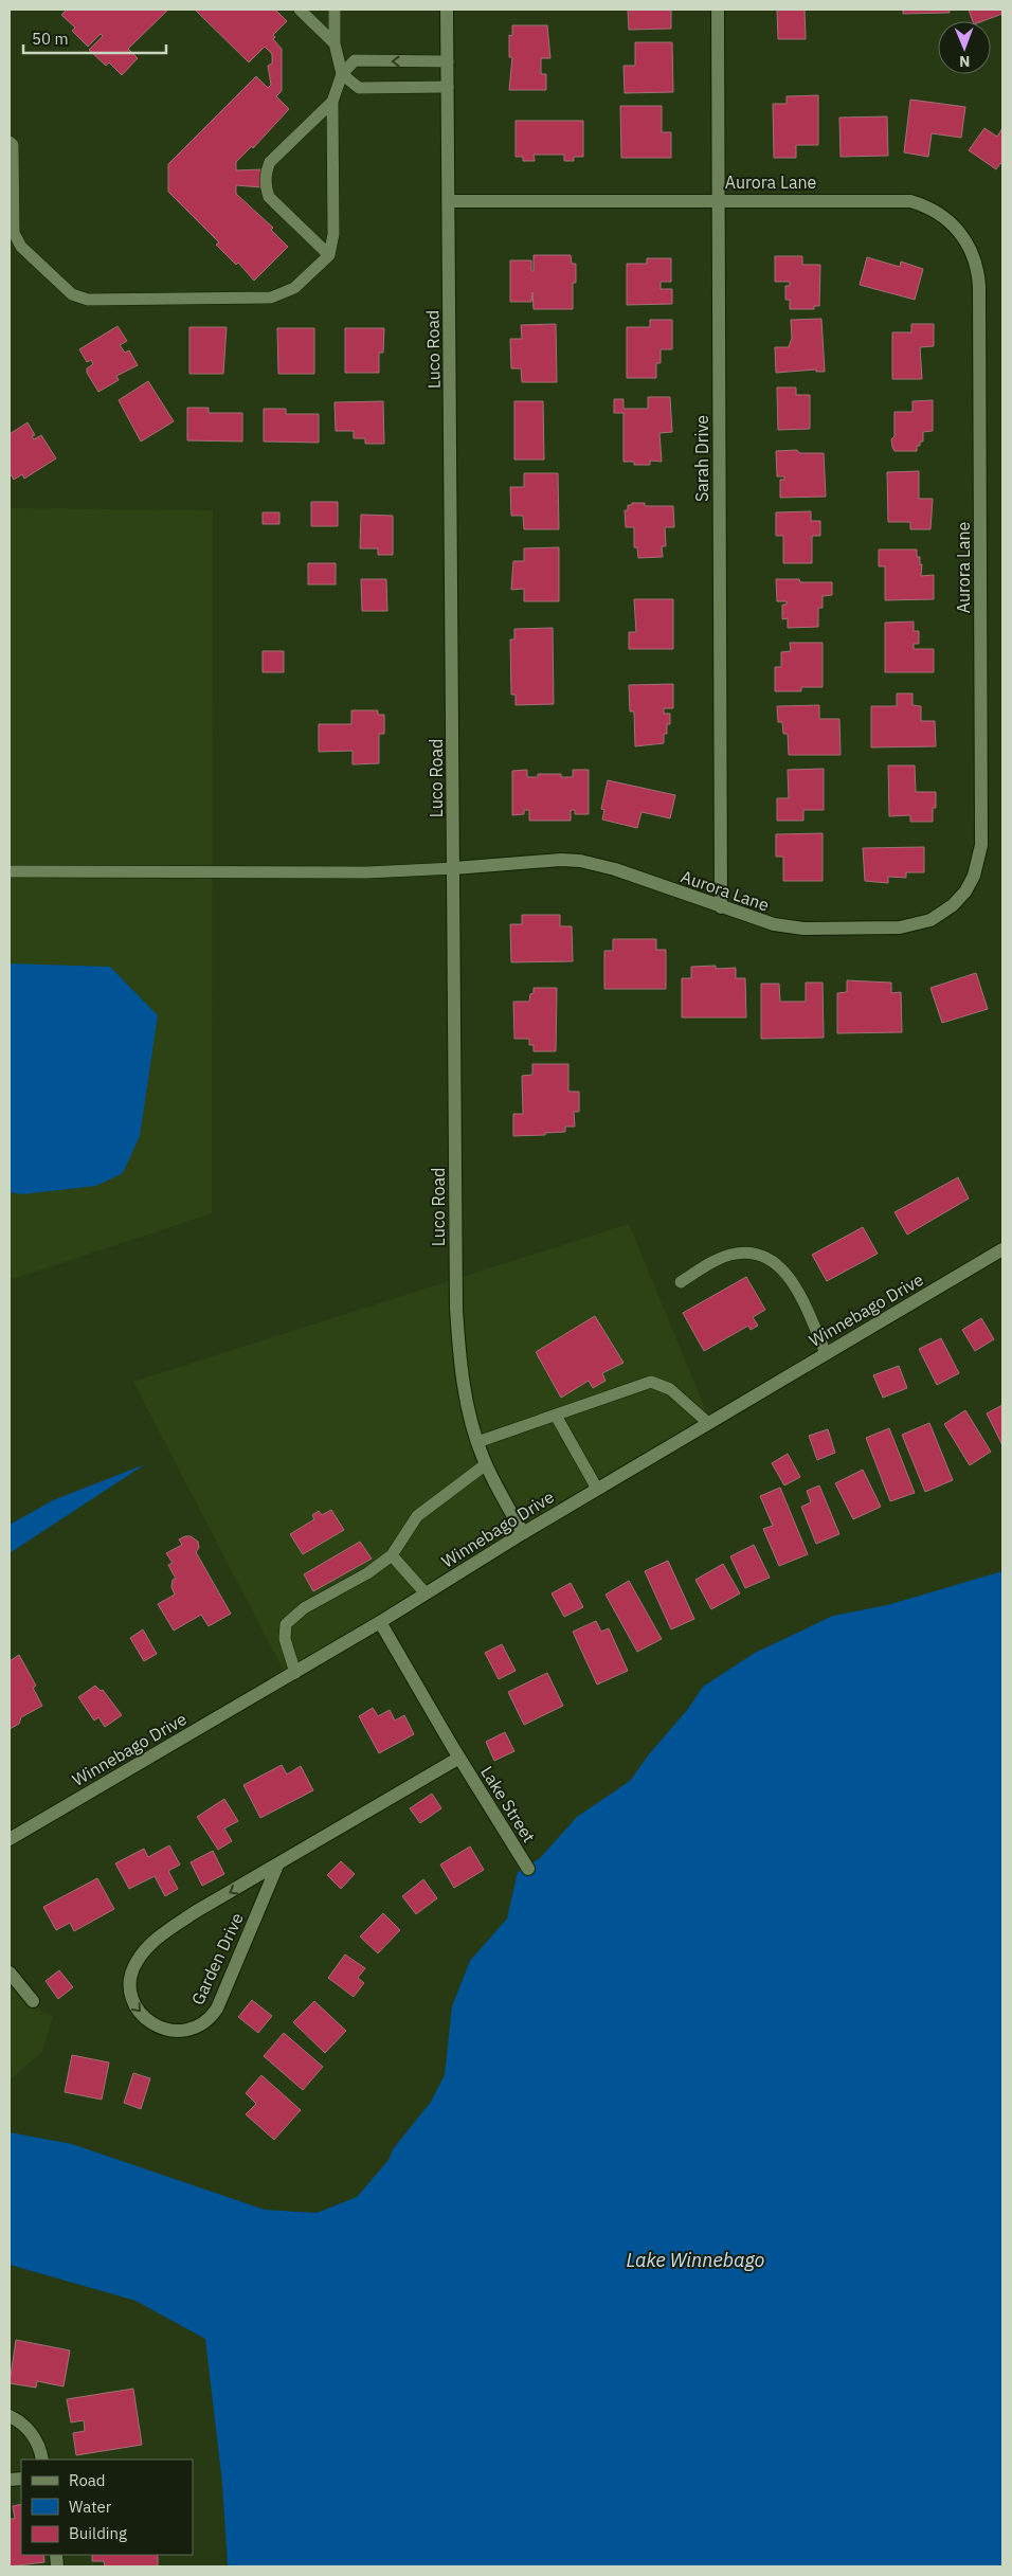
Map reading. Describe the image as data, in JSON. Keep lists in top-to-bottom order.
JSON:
{
  "streets": {
    "street": [
      "Aurora Lane",
      "Luco Road",
      "Sarah Drive",
      "Winnebago Drive",
      "Lake Street",
      "Garden Drive"
    ]
  },
  "crossings": [
    ["Aurora Lane", "Luco Road"],
    ["Aurora Lane", "Sarah Drive"],
    ["Luco Road", "Winnebago Drive"],
    ["Lake Street", "Garden Drive"]
  ],
  "water": ["Lake Winnebago"],
  "legend": ["Road", "Water", "Building"],
  "scale_bar": "50 m",
  "north": "bottom"
}
